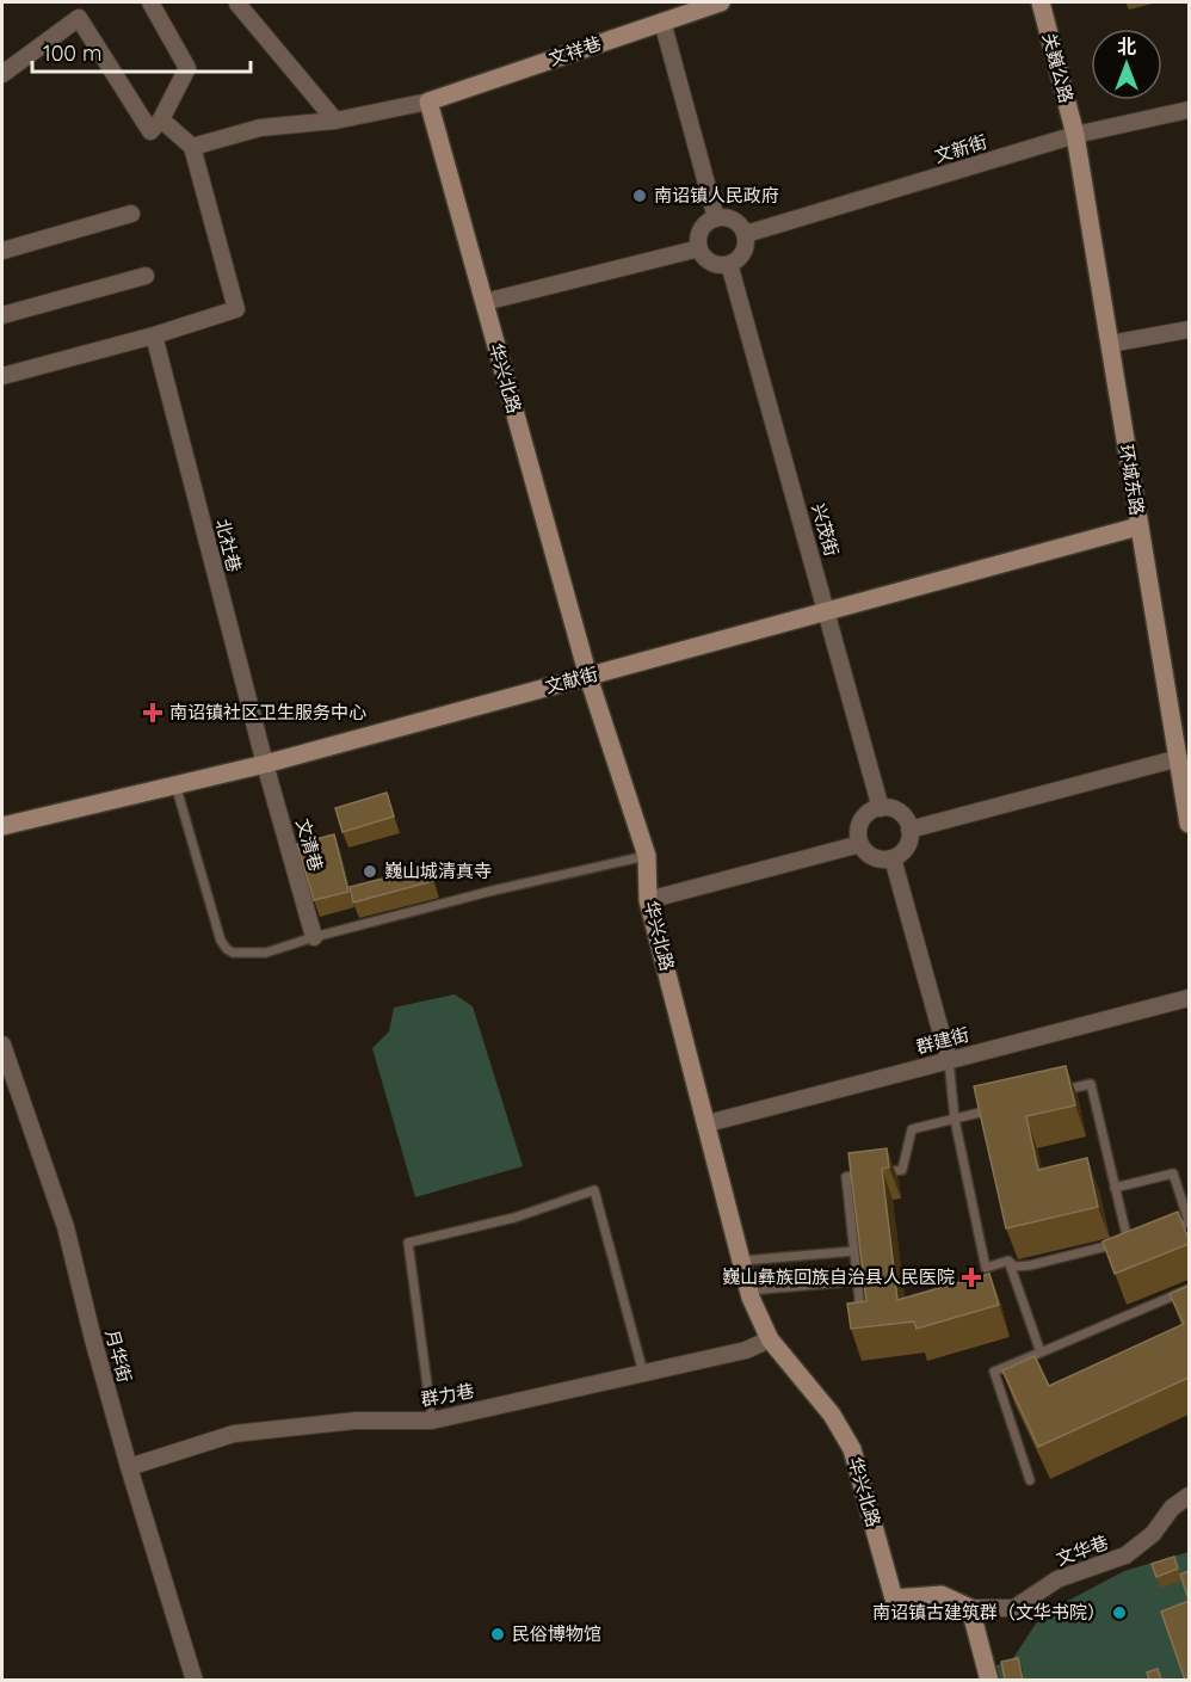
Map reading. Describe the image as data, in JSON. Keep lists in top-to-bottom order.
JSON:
{
  "streets": {
    "street": [
      "文祥巷",
      "关巍公路",
      "文新街",
      "华兴北路",
      "环城东路",
      "兴茂街",
      "北社巷",
      "文献街",
      "文清巷",
      "群建街",
      "月华街",
      "群力巷",
      "文华巷"
    ]
  },
  "crossings": [
    ["文祥巷", "华兴北路"],
    ["关巍公路", "文新街"],
    ["关巍公路", "环城东路"],
    ["文新街", "环城东路"],
    ["文新街", "兴茂街"],
    ["华兴北路", "文献街"],
    ["华兴北路", "群建街"],
    ["华兴北路", "群力巷"],
    ["华兴北路", "文华巷"],
    ["环城东路", "文献街"],
    ["兴茂街", "文献街"],
    ["北社巷", "文献街"],
    ["北社巷", "文清巷"],
    ["文献街", "文清巷"],
    ["月华街", "群力巷"]
  ],
  "places": {
    "other": [
      "南诏镇人民政府",
      "巍山城清真寺",
      "南诏镇古建筑群（文华书院）",
      "民俗博物馆"
    ],
    "health": ["南诏镇社区卫生服务中心", "巍山彝族回族自治县人民医院"]
  },
  "scale_bar": "100 m",
  "north": "top"
}
